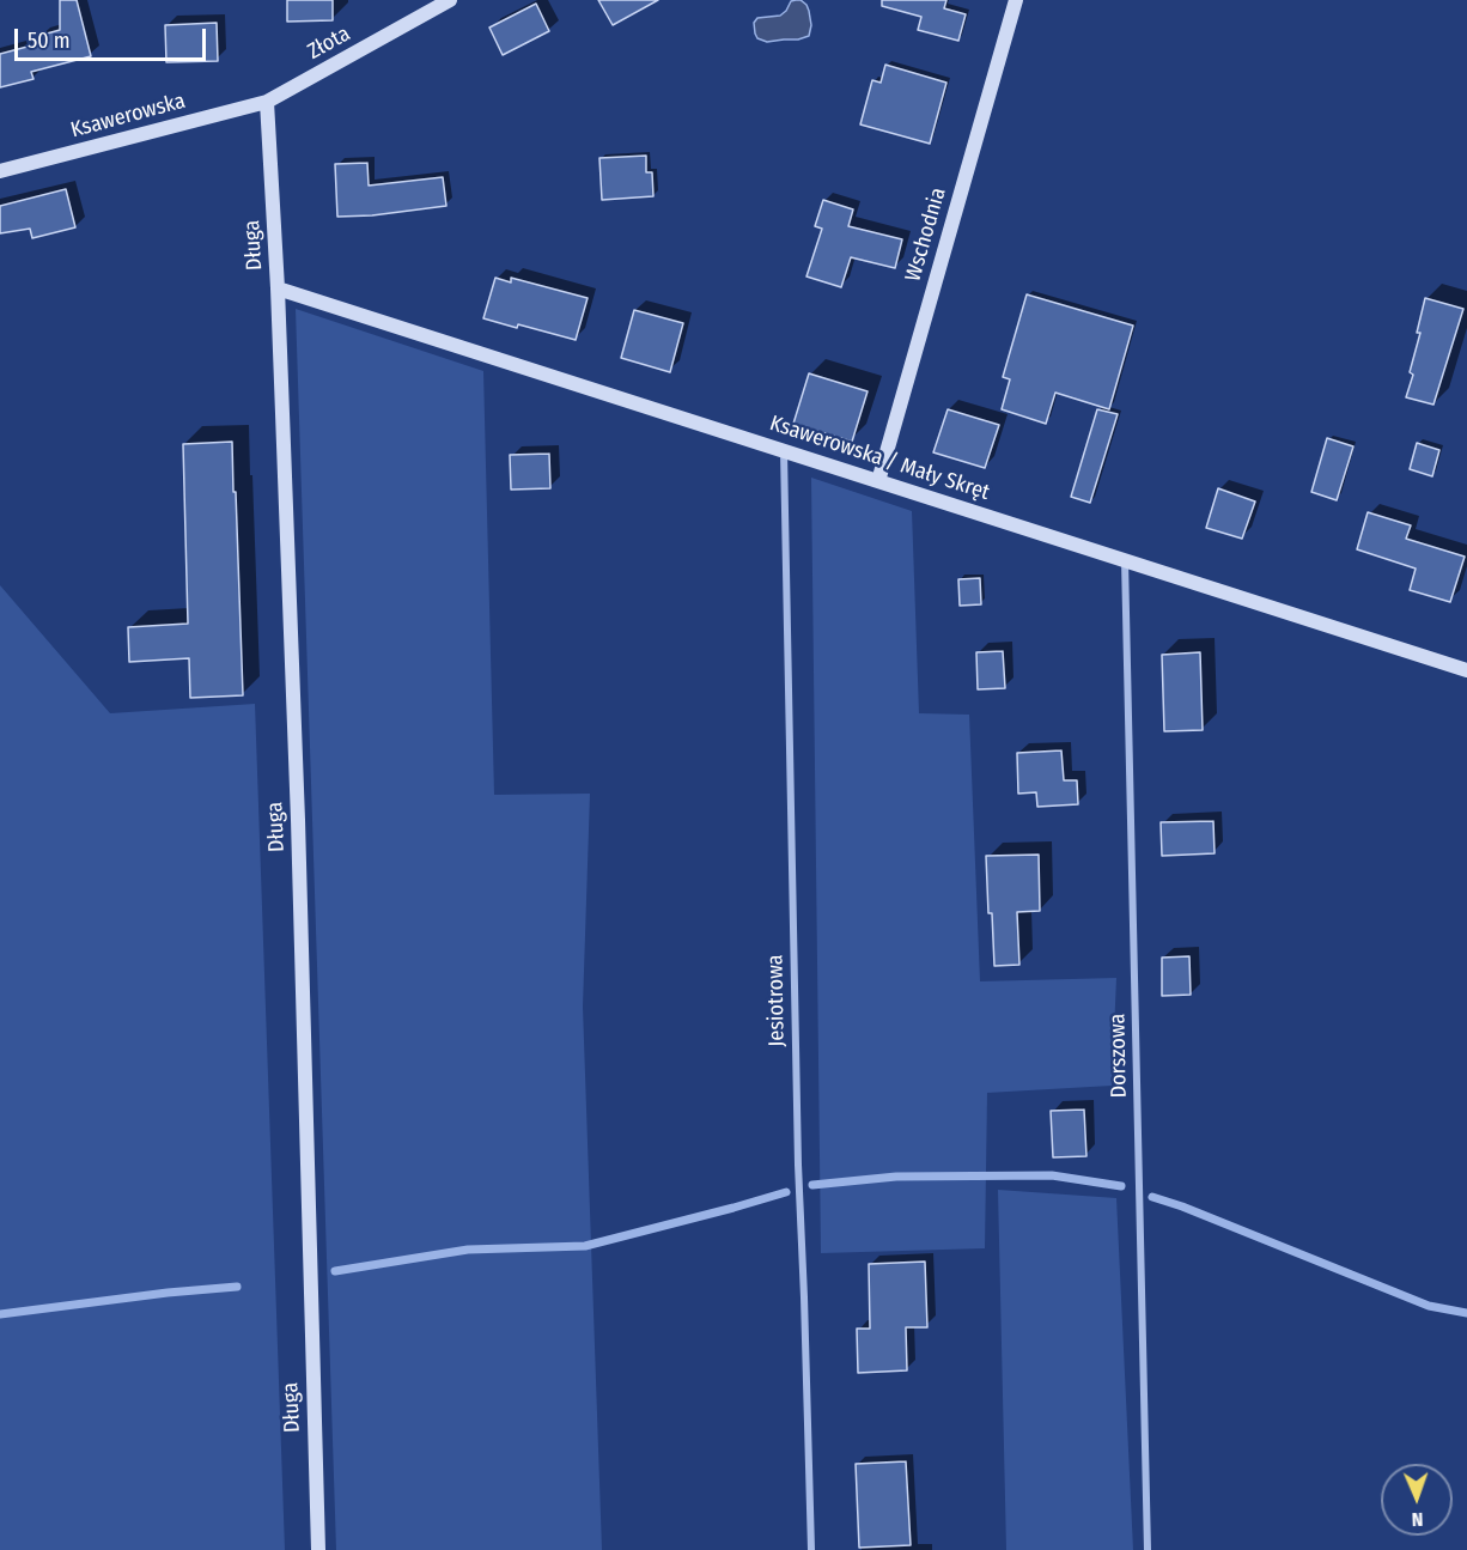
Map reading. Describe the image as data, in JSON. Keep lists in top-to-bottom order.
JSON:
{
  "streets": {
    "street": [
      "Złota",
      "Ksawerowska",
      "Wschodnia",
      "Długa",
      "Ksawerowska / Mały Skręt",
      "Jesiotrowa",
      "Dorszowa"
    ]
  },
  "crossings": [
    ["Złota", "Ksawerowska"],
    ["Złota", "Długa"],
    ["Ksawerowska", "Długa"],
    ["Wschodnia", "Ksawerowska / Mały Skręt"],
    ["Długa", "Ksawerowska / Mały Skręt"],
    ["Ksawerowska / Mały Skręt", "Jesiotrowa"],
    ["Ksawerowska / Mały Skręt", "Dorszowa"]
  ],
  "scale_bar": "50 m",
  "north": "bottom"
}
